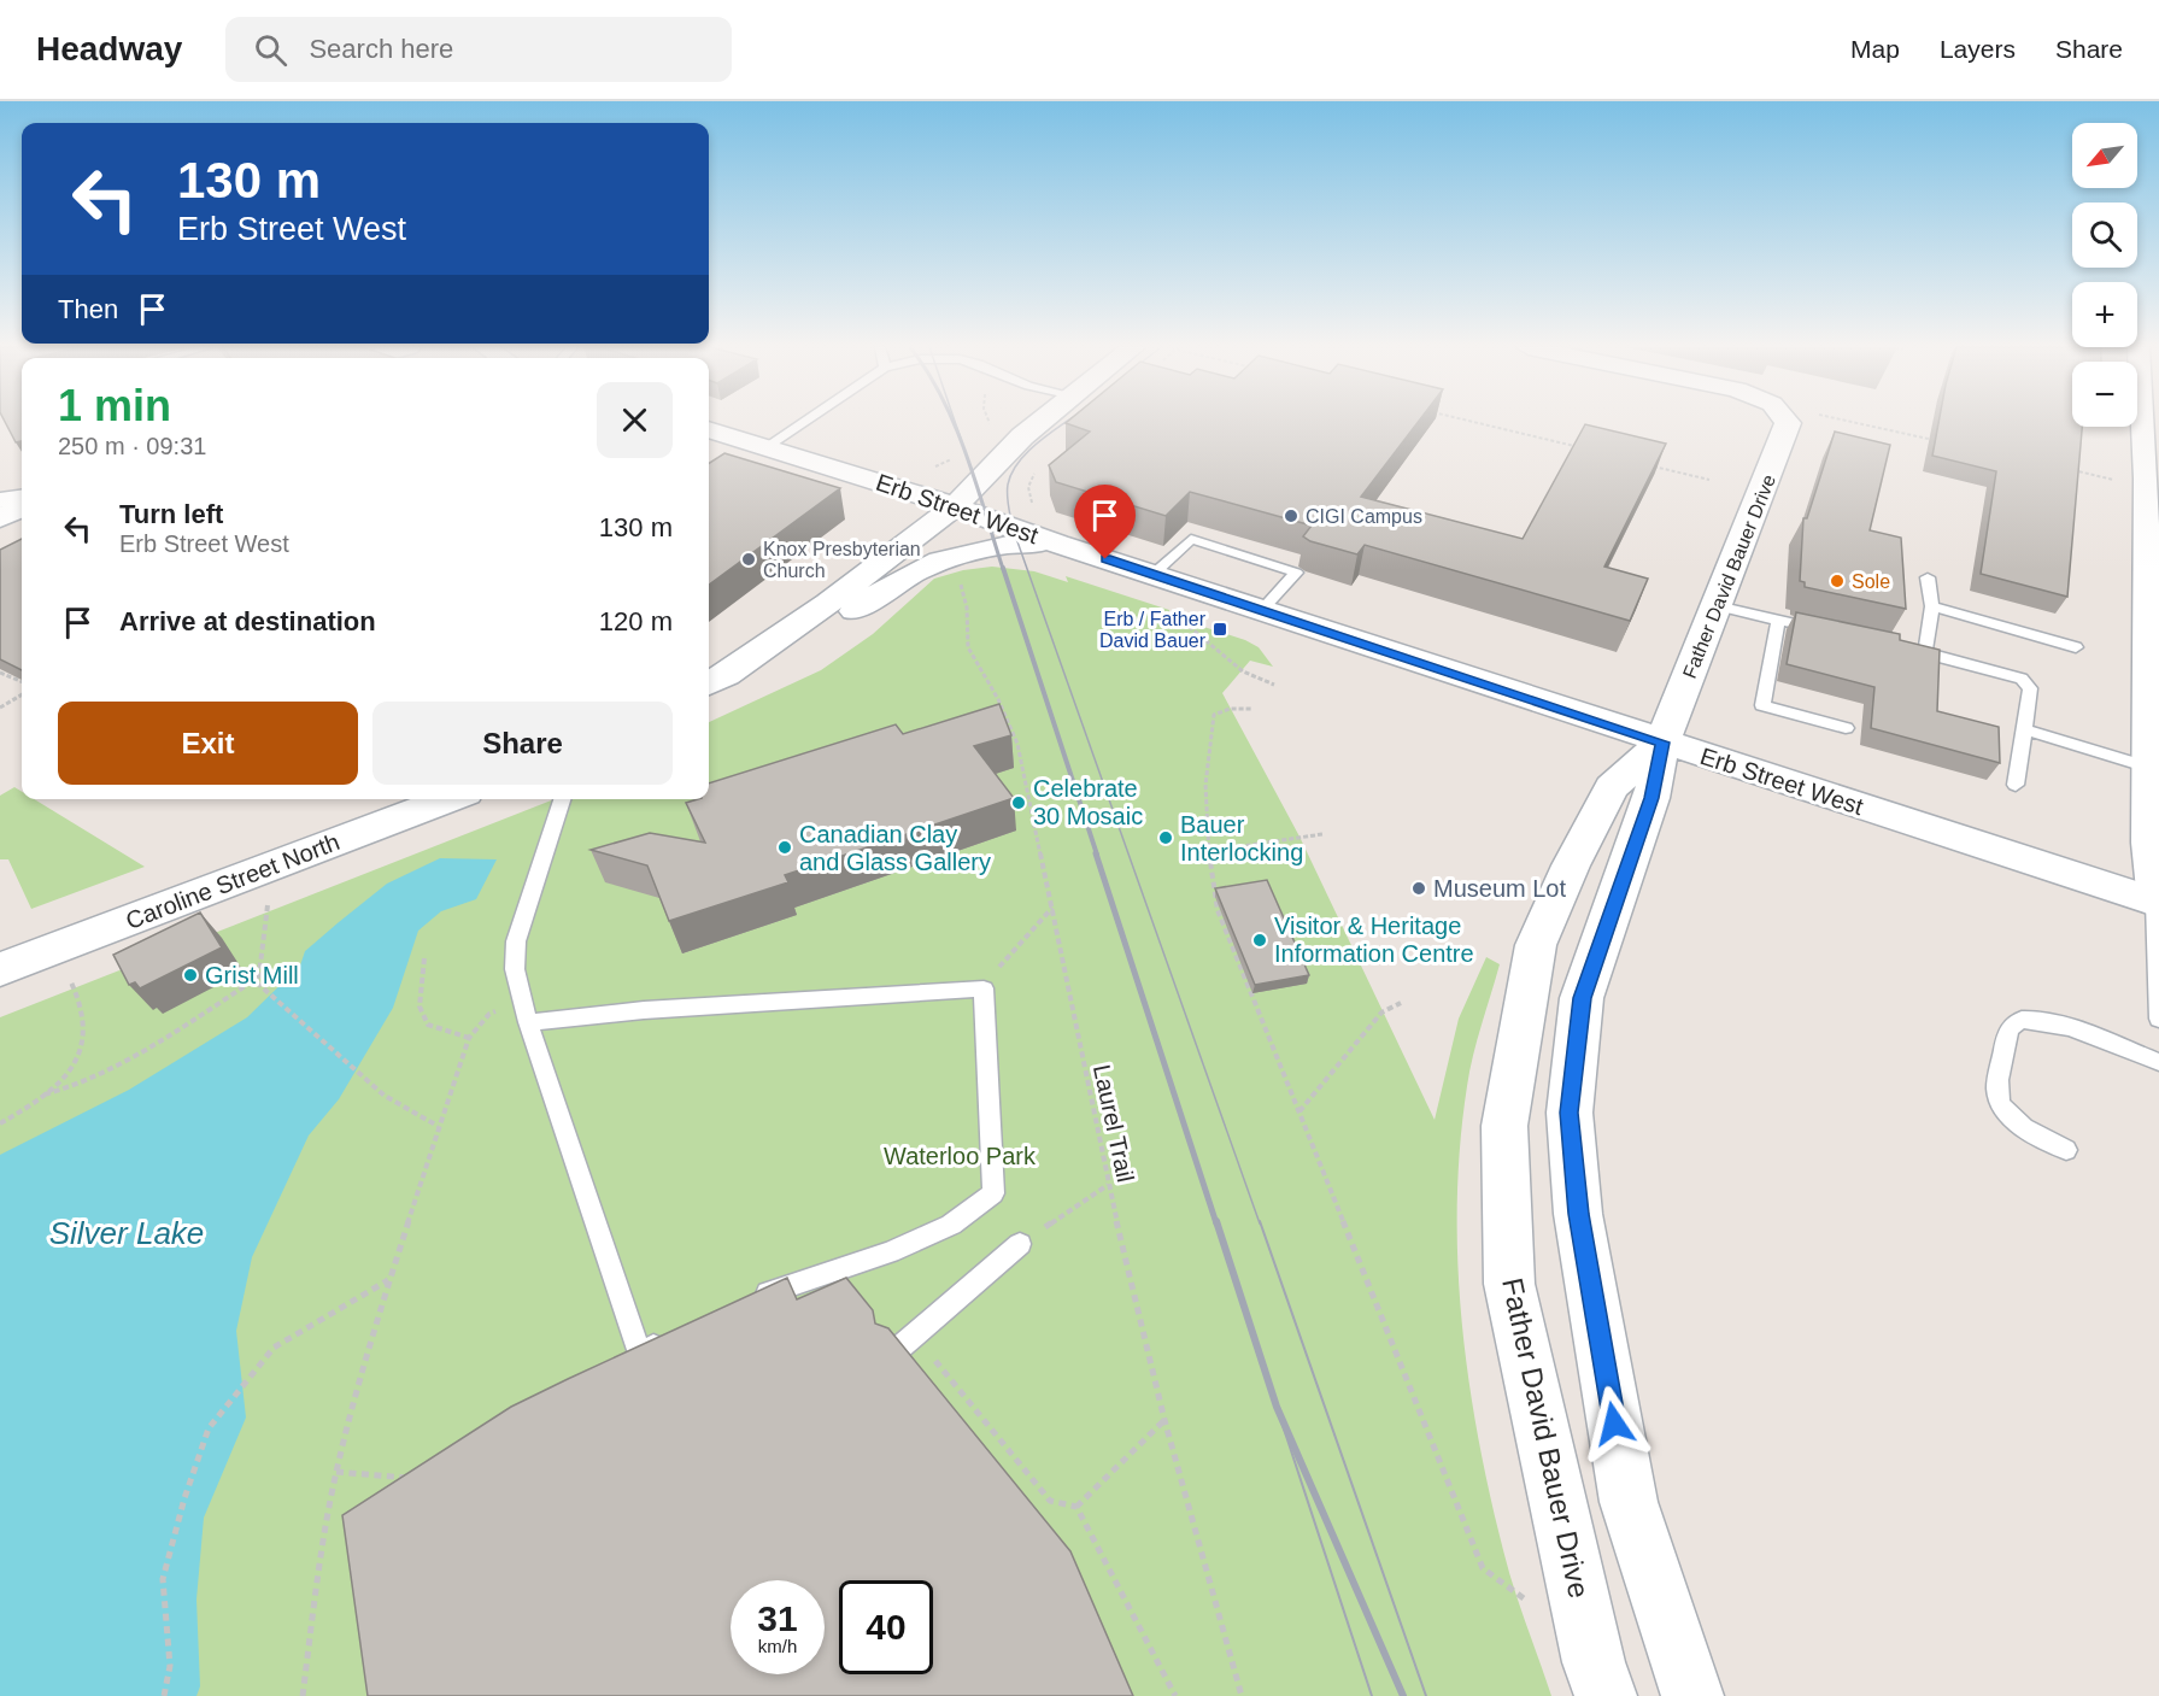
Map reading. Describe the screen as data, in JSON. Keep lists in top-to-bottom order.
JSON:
{
  "streets": {
    "street": ["Erb Street West", "Father David Bauer Drive", "Caroline Street North"],
    "path": ["Laurel Trail"]
  },
  "crossings": [
    ["Erb Street West", "Father David Bauer Drive"]
  ],
  "water": ["Silver Lake"],
  "parks": ["Waterloo Park"],
  "places": {
    "other": [
      "CIGI Campus",
      "Knox Presbyterian Church",
      "Sole",
      "Celebrate 30 Mosaic",
      "Bauer Interlocking",
      "Canadian Clay and Glass Gallery",
      "Museum Lot",
      "Visitor & Heritage Information Centre",
      "Grist Mill"
    ],
    "transit": ["Erb / Father David Bauer"]
  },
  "north": "bottom left",
  "page": {
    "header": "Headway",
    "search": "Search here",
    "nav": ["Map", "Layers", "Share"],
    "map_buttons": ["+", "−"],
    "turn": ["130 m", "Erb Street West"],
    "then": "Then",
    "heading": ["1 min", "250 m · 09:31"],
    "list": [
      {
        "name": "Turn left",
        "note": "Erb Street West",
        "value": "130 m"
      },
      {
        "name": "Arrive at destination",
        "value": "120 m"
      }
    ],
    "buttons": ["Exit", "Share"],
    "speed": "31 km/h",
    "limit": "40"
  }
}
